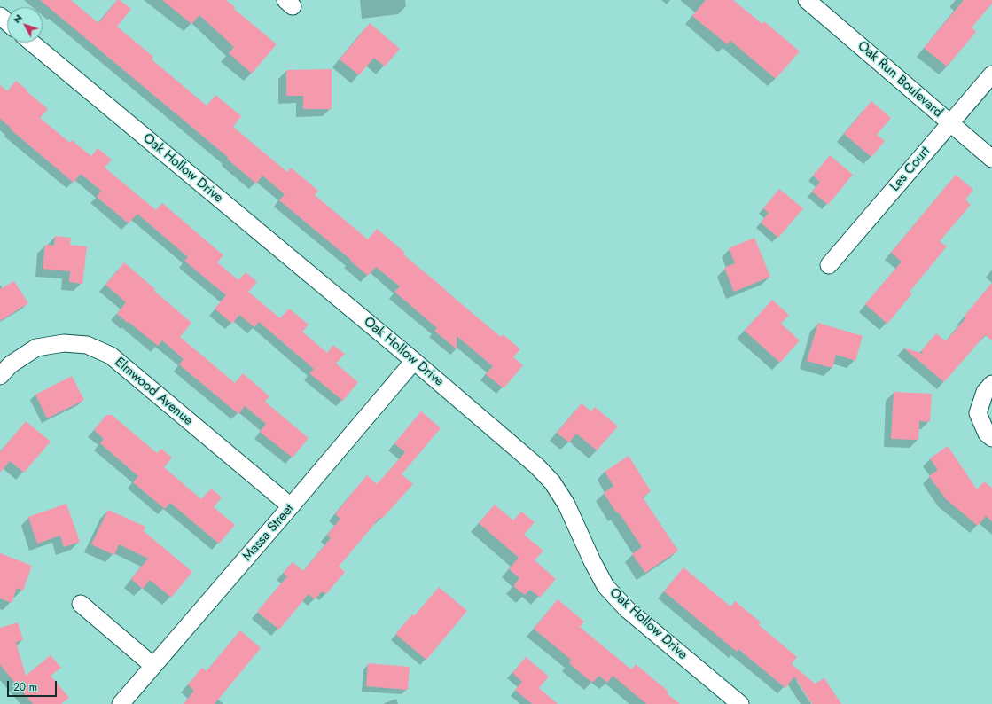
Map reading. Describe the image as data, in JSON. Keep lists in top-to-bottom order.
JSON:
{
  "streets": {
    "street": [
      "Oak Run Boulevard",
      "Oak Hollow Drive",
      "Les Court",
      "Elmwood Avenue",
      "Massa Street"
    ]
  },
  "crossings": [
    ["Oak Run Boulevard", "Les Court"],
    ["Oak Hollow Drive", "Massa Street"],
    ["Elmwood Avenue", "Massa Street"]
  ],
  "scale_bar": "20 m",
  "north": "top left"
}
